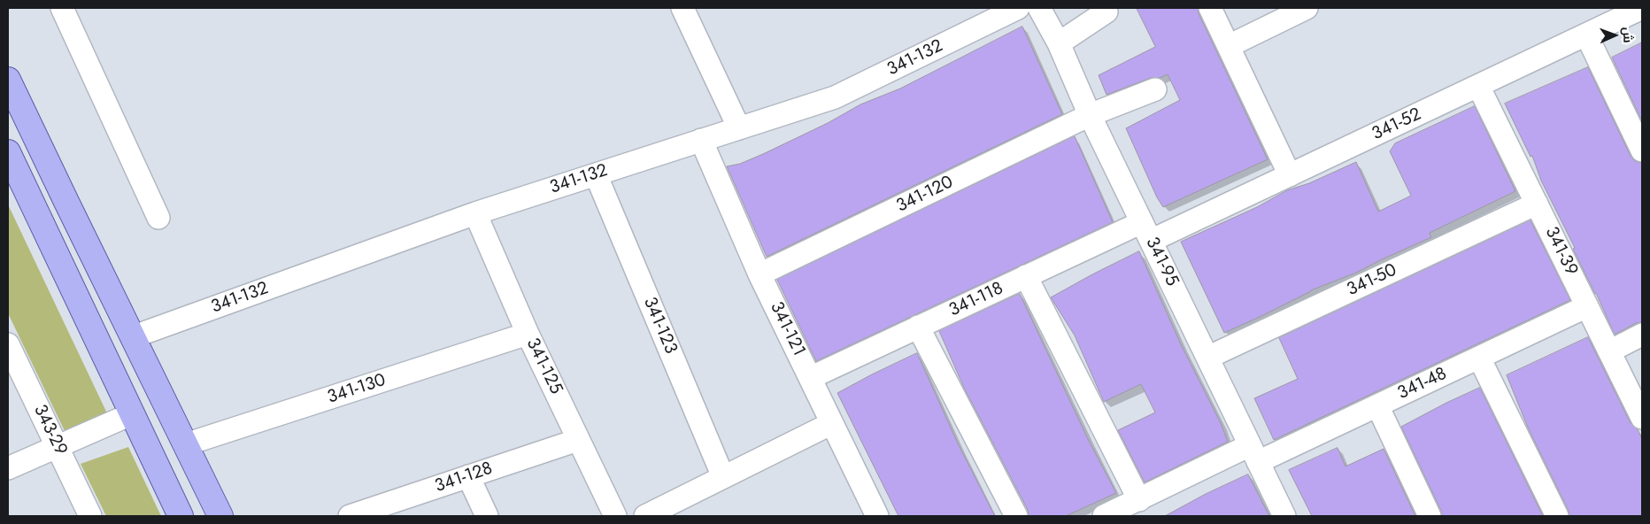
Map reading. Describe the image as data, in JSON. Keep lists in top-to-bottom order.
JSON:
{
  "streets": {
    "street": [
      "341-132",
      "341-52",
      "341-120",
      "341-39",
      "341-95",
      "341-50",
      "341-118",
      "341-123",
      "341-121",
      "341-125",
      "341-48",
      "341-130",
      "343-29",
      "341-128"
    ]
  },
  "crossings": [
    ["341-132", "341-123"],
    ["341-132", "341-121"],
    ["341-132", "341-125"],
    ["341-52", "341-39"],
    ["341-52", "341-95"],
    ["341-52", "341-118"],
    ["341-120", "341-95"],
    ["341-120", "341-121"],
    ["341-39", "341-50"],
    ["341-39", "341-48"],
    ["341-95", "341-50"],
    ["341-95", "341-118"],
    ["341-95", "341-48"],
    ["341-118", "341-121"],
    ["341-125", "341-130"],
    ["341-125", "341-128"]
  ],
  "north": "right"
}
